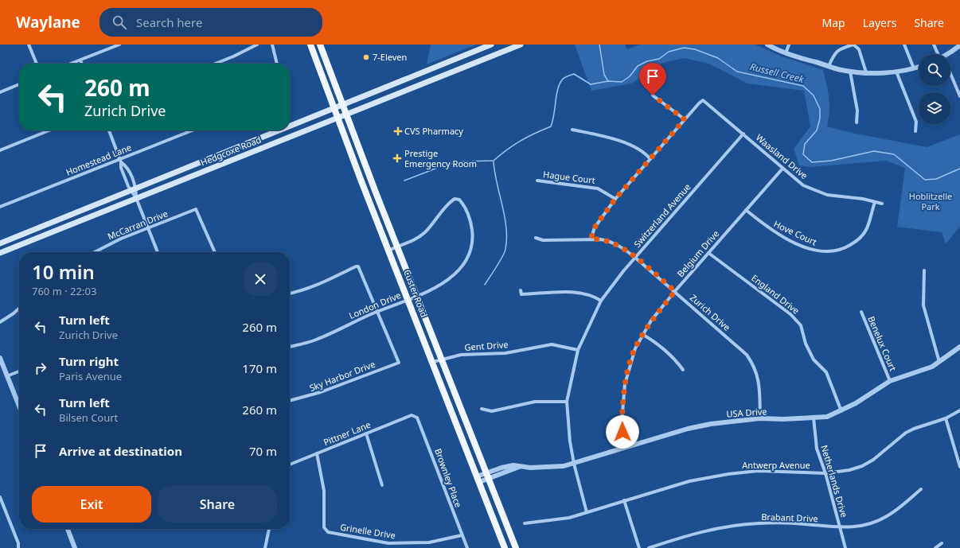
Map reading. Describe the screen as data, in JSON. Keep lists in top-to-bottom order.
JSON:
{
  "streets": {
    "main road": ["Hedgcoxe Road", "Custer Road"],
    "street": [
      "Waasland Drive",
      "Homestead Lane",
      "Hague Court",
      "Switzerland Avenue",
      "McCarran Drive",
      "Hove Court",
      "Belgium Drive",
      "England Drive",
      "London Drive",
      "Zurich Drive",
      "Benelux Court",
      "Gent Drive",
      "Sky Harbor Drive",
      "USA Drive",
      "Pittner Lane",
      "Antwerp Avenue",
      "Brownley Place",
      "Netherlands Drive",
      "Brabant Drive",
      "Grinelle Drive"
    ]
  },
  "crossings": [
    ["Hedgcoxe Road", "Custer Road"],
    ["Waasland Drive", "Switzerland Avenue"],
    ["Waasland Drive", "Hove Court"],
    ["Waasland Drive", "Belgium Drive"],
    ["Switzerland Avenue", "Zurich Drive"],
    ["Switzerland Avenue", "Gent Drive"],
    ["Switzerland Avenue", "USA Drive"],
    ["Switzerland Avenue", "Antwerp Avenue"],
    ["Hove Court", "Belgium Drive"],
    ["Belgium Drive", "England Drive"],
    ["Belgium Drive", "Zurich Drive"],
    ["Belgium Drive", "USA Drive"],
    ["Custer Road", "London Drive"],
    ["Custer Road", "Gent Drive"],
    ["Custer Road", "USA Drive"],
    ["England Drive", "USA Drive"],
    ["London Drive", "Sky Harbor Drive"],
    ["Zurich Drive", "USA Drive"],
    ["Benelux Court", "USA Drive"],
    ["USA Drive", "Netherlands Drive"],
    ["Pittner Lane", "Brownley Place"],
    ["Pittner Lane", "Grinelle Drive"],
    ["Antwerp Avenue", "Netherlands Drive"],
    ["Brownley Place", "Grinelle Drive"],
    ["Netherlands Drive", "Brabant Drive"]
  ],
  "water": ["Russell Creek"],
  "parks": ["Hoblitzelle Park"],
  "places": {
    "other": ["7-Eleven"],
    "health": ["CVS Pharmacy", "Prestige Emergency Room"]
  },
  "page": {
    "header": "Waylane",
    "search": "Search here",
    "nav": ["Map", "Layers", "Share"],
    "turn": ["260 m", "Zurich Drive"],
    "heading": ["10 min", "760 m · 22:03"],
    "list": [
      {
        "name": "Turn left",
        "note": "Zurich Drive",
        "value": "260 m"
      },
      {
        "name": "Turn right",
        "note": "Paris Avenue",
        "value": "170 m"
      },
      {
        "name": "Turn left",
        "note": "Bilsen Court",
        "value": "260 m"
      },
      {
        "name": "Arrive at destination",
        "value": "70 m"
      }
    ],
    "buttons": ["Exit", "Share"]
  }
}
